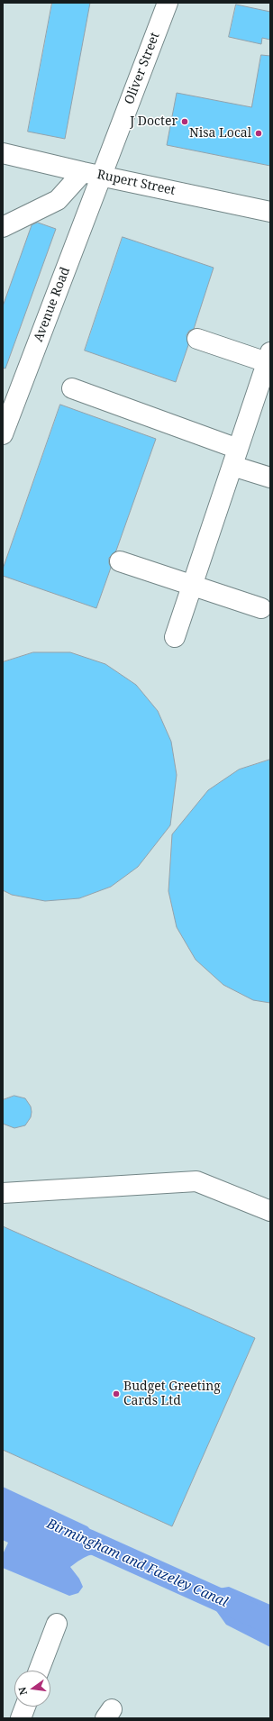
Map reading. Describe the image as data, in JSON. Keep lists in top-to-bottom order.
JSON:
{
  "streets": {
    "street": ["Oliver Street", "Rupert Street", "Avenue Road"]
  },
  "crossings": [
    ["Oliver Street", "Rupert Street"],
    ["Oliver Street", "Avenue Road"],
    ["Rupert Street", "Avenue Road"]
  ],
  "water": ["Birmingham and Fazeley Canal"],
  "places": ["J Docter", "Nisa Local", "Budget Greeting Cards Ltd"],
  "north": "left"
}
